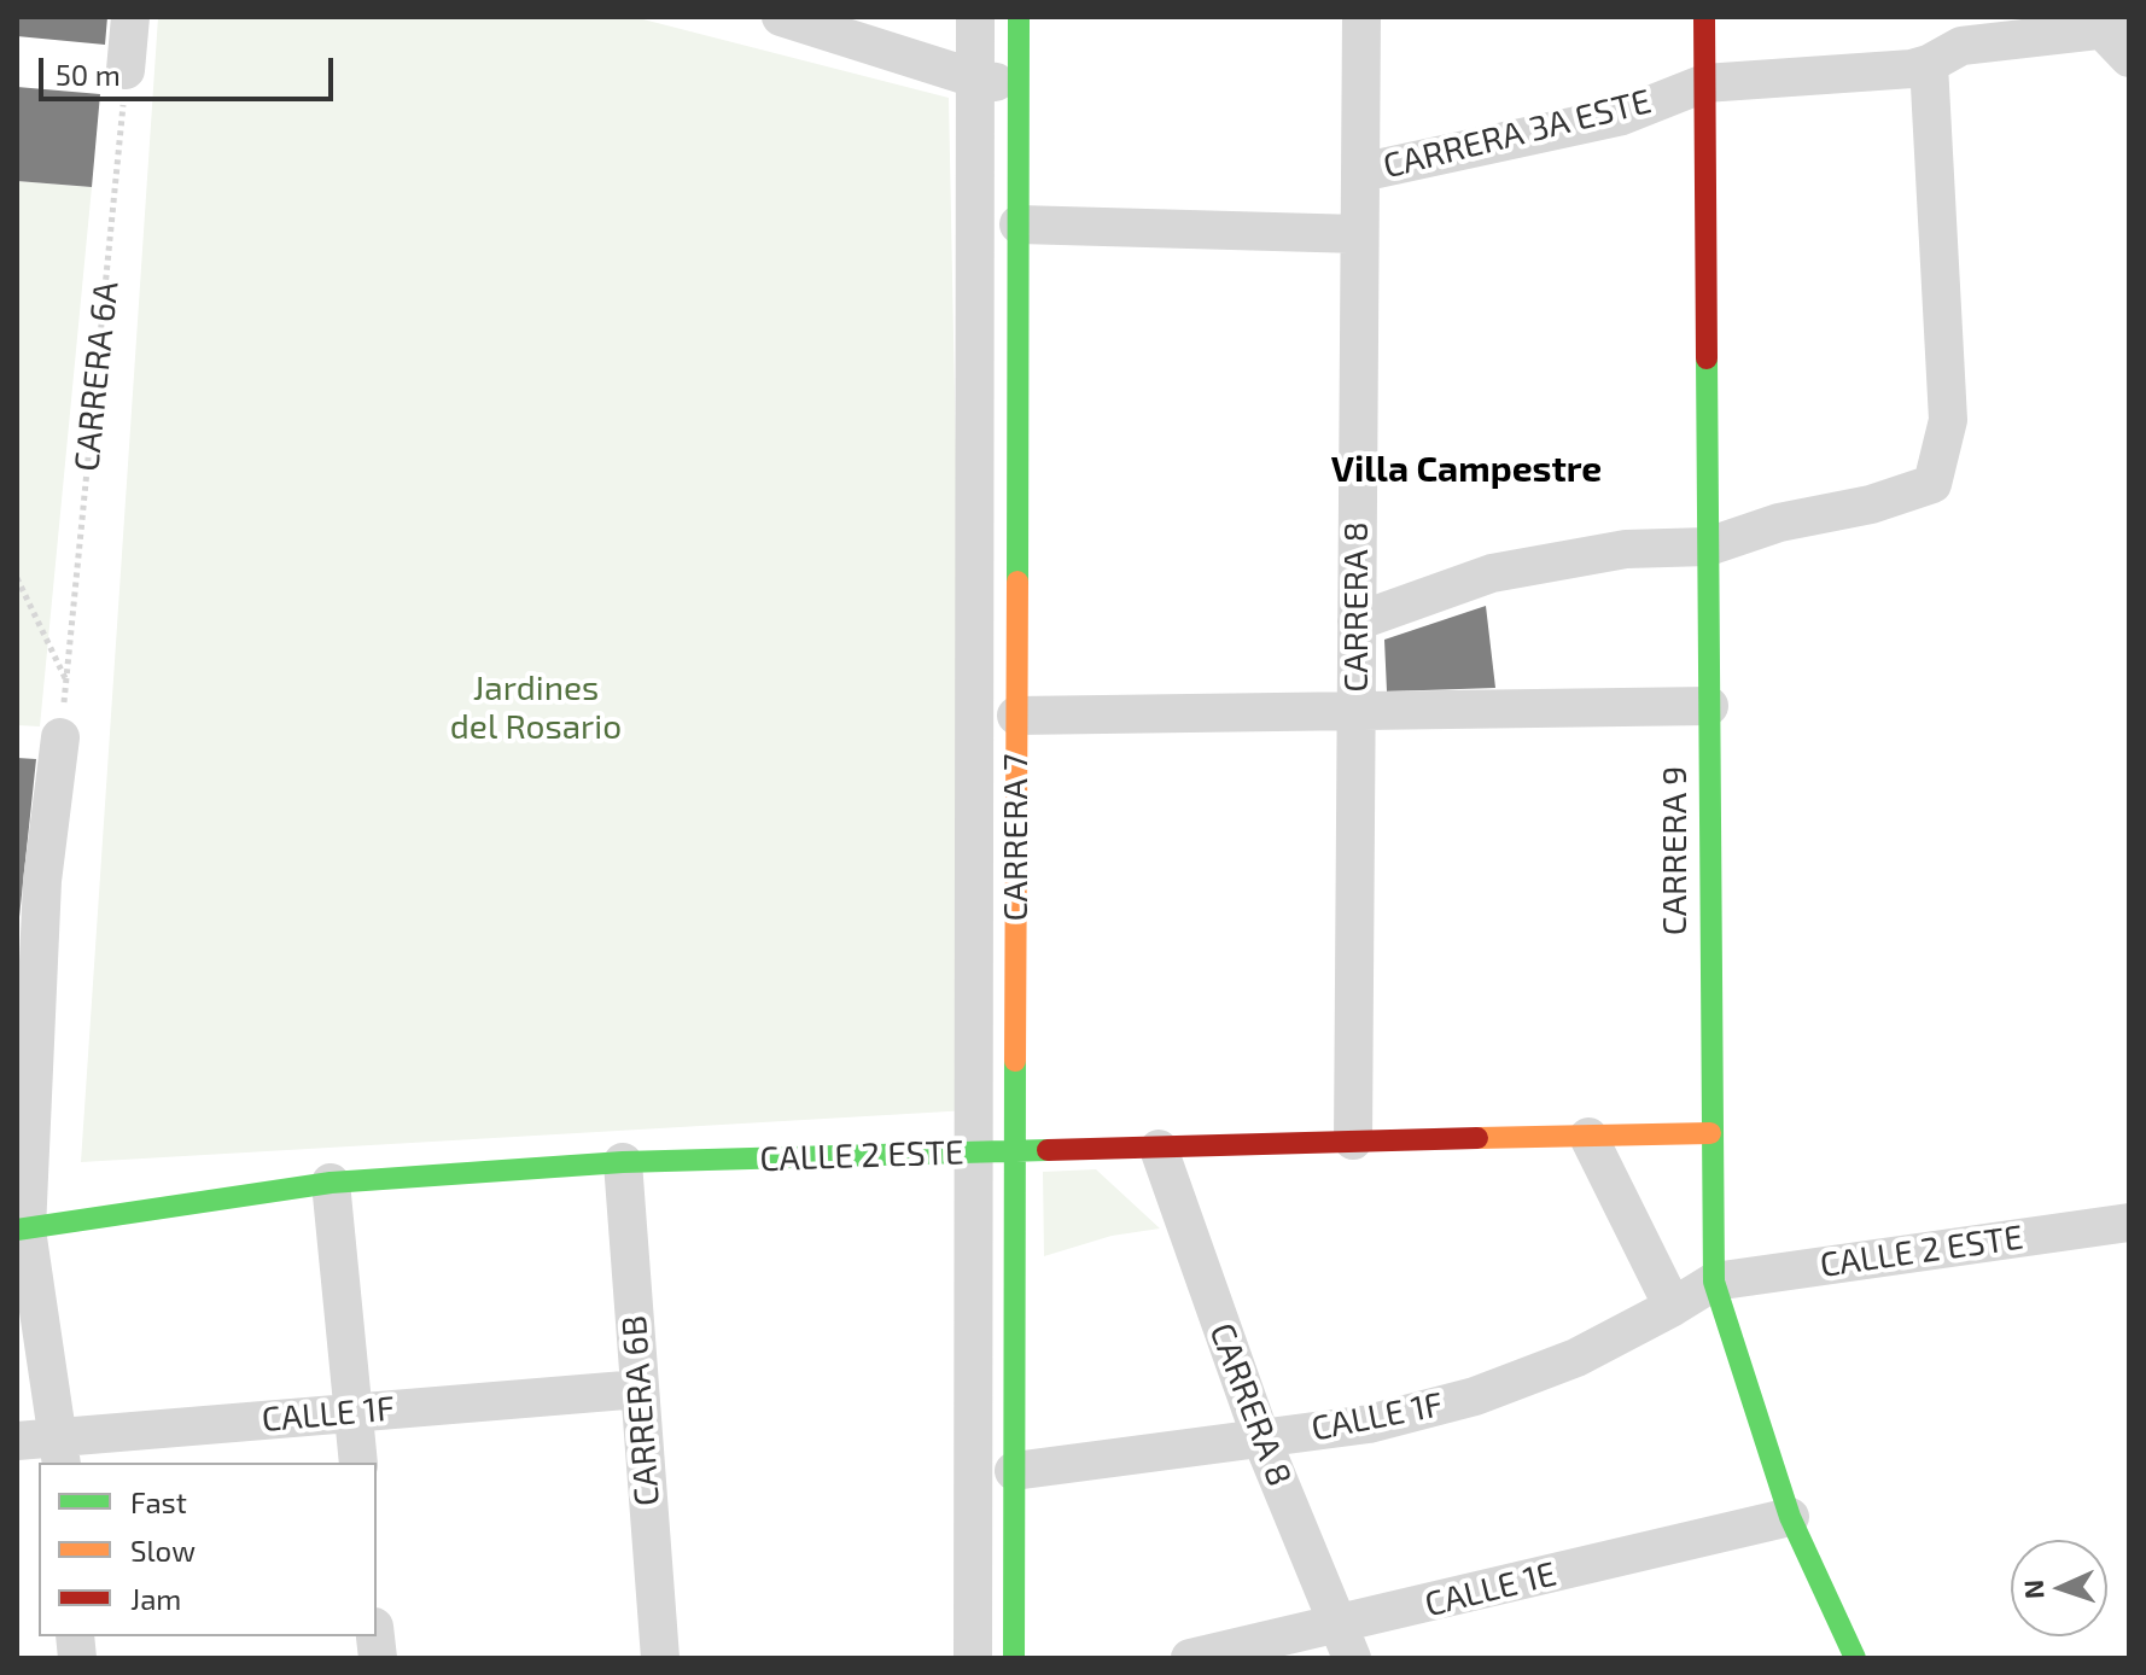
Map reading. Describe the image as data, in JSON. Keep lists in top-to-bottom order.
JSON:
{
  "streets": {
    "street": [
      "CARRERA 3A ESTE",
      "CARRERA 8",
      "CARRERA 7",
      "CARRERA 9",
      "CALLE 2 ESTE",
      "CARRERA 6B",
      "CALLE 1F",
      "CALLE 1E"
    ],
    "path": ["CARRERA 6A"]
  },
  "crossings": [
    ["CARRERA 3A ESTE", "CARRERA 8"],
    ["CARRERA 3A ESTE", "CARRERA 9"],
    ["CARRERA 8", "CALLE 2 ESTE"],
    ["CARRERA 8", "CALLE 1F"],
    ["CARRERA 8", "CALLE 1E"],
    ["CARRERA 7", "CALLE 2 ESTE"],
    ["CARRERA 7", "CALLE 1F"],
    ["CARRERA 9", "CALLE 2 ESTE"],
    ["CARRERA 9", "CALLE 1F"],
    ["CARRERA 9", "CALLE 1E"],
    ["CALLE 2 ESTE", "CARRERA 6B"],
    ["CALLE 2 ESTE", "CALLE 1F"],
    ["CARRERA 6B", "CALLE 1F"]
  ],
  "districts": ["Villa Campestre"],
  "parks": ["Jardines del Rosario"],
  "legend": ["Fast", "Slow", "Jam"],
  "scale_bar": "50 m",
  "north": "left"
}
